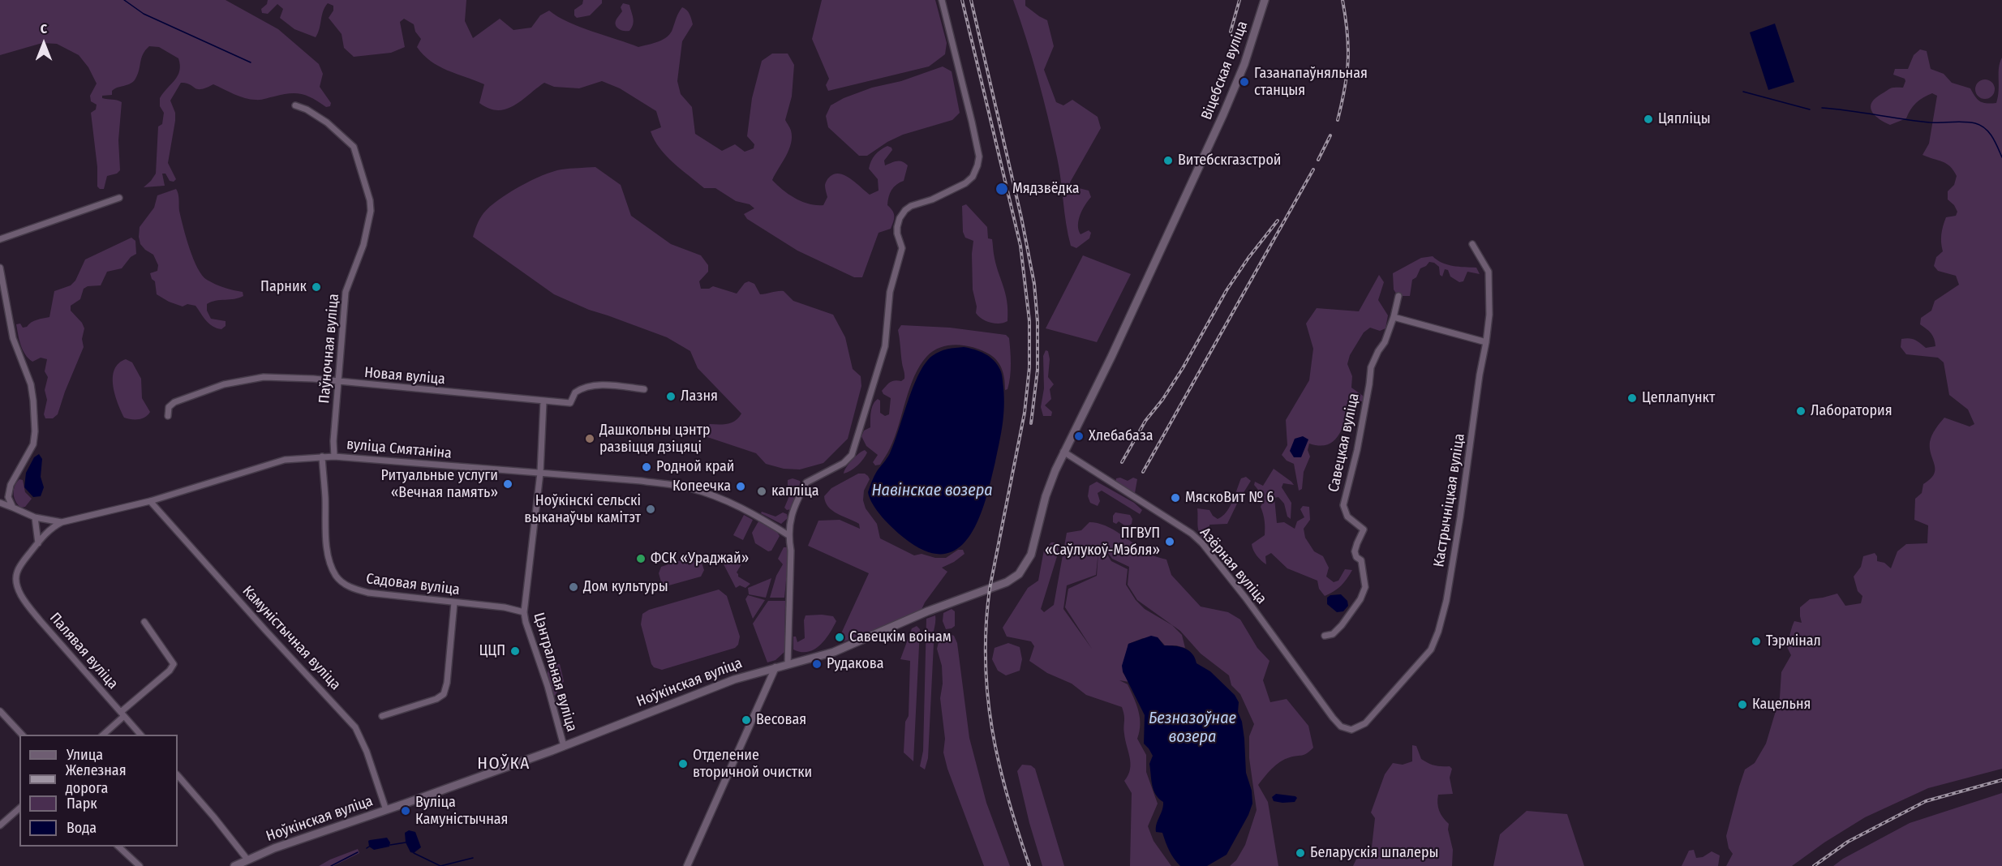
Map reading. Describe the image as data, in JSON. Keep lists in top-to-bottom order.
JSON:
{
  "streets": {
    "main road": ["Віцебская вуліца", "Ноўкінская вуліца"],
    "street": [
      "Паўночная вуліца",
      "Новая вуліца",
      "Савецкая вуліца",
      "вуліца Смятаніна",
      "Кастрычніцкая вуліца",
      "Азёрная вуліца",
      "Садовая вуліца",
      "Камуністычная вуліца",
      "Палявая вуліца",
      "Цэнтральная вуліца"
    ]
  },
  "crossings": [
    ["Віцебская вуліца", "Ноўкінская вуліца"],
    ["Паўночная вуліца", "Новая вуліца"],
    ["Паўночная вуліца", "вуліца Смятаніна"],
    ["Новая вуліца", "Цэнтральная вуліца"],
    ["вуліца Смятаніна", "Садовая вуліца"],
    ["вуліца Смятаніна", "Камуністычная вуліца"],
    ["вуліца Смятаніна", "Палявая вуліца"],
    ["вуліца Смятаніна", "Цэнтральная вуліца"],
    ["Кастрычніцкая вуліца", "Азёрная вуліца"],
    ["Азёрная вуліца", "Ноўкінская вуліца"],
    ["Садовая вуліца", "Цэнтральная вуліца"],
    ["Камуністычная вуліца", "Ноўкінская вуліца"],
    ["Цэнтральная вуліца", "Ноўкінская вуліца"]
  ],
  "districts": ["НОЎКА"],
  "water": ["Навінскае возера", "Безназоўнае возера"],
  "places": [
    "Газанапаўняльная станцыя",
    "Цяпліцы",
    "Витебскгазстрой",
    "Мядзвёдка",
    "Парник",
    "Лазня",
    "Цеплапункт",
    "Лаборатория",
    "Хлебабаза",
    "Дашкольны цэнтр развіцця дзіцяці",
    "Родной край",
    "Ритуальные услуги «Вечная память»",
    "Копеечка",
    "капліца",
    "МяскоВит № 6",
    "Ноўкінскі сельскі выканаўчы камітэт",
    "ПГВУП «Саўлукоў-Мэбля»",
    "ФСК «Ураджай»",
    "Дом культуры",
    "Савецкім воінам",
    "Тэрмінал",
    "ЦЦП",
    "Рудакова",
    "Кацельня",
    "Весовая",
    "Отделение вторичной очистки",
    "Вуліца Камуністычная",
    "Беларускія шпалеры"
  ],
  "legend": [
    "Улица",
    "Железная дорога",
    "Парк",
    "Вода"
  ],
  "north": "top"
}
